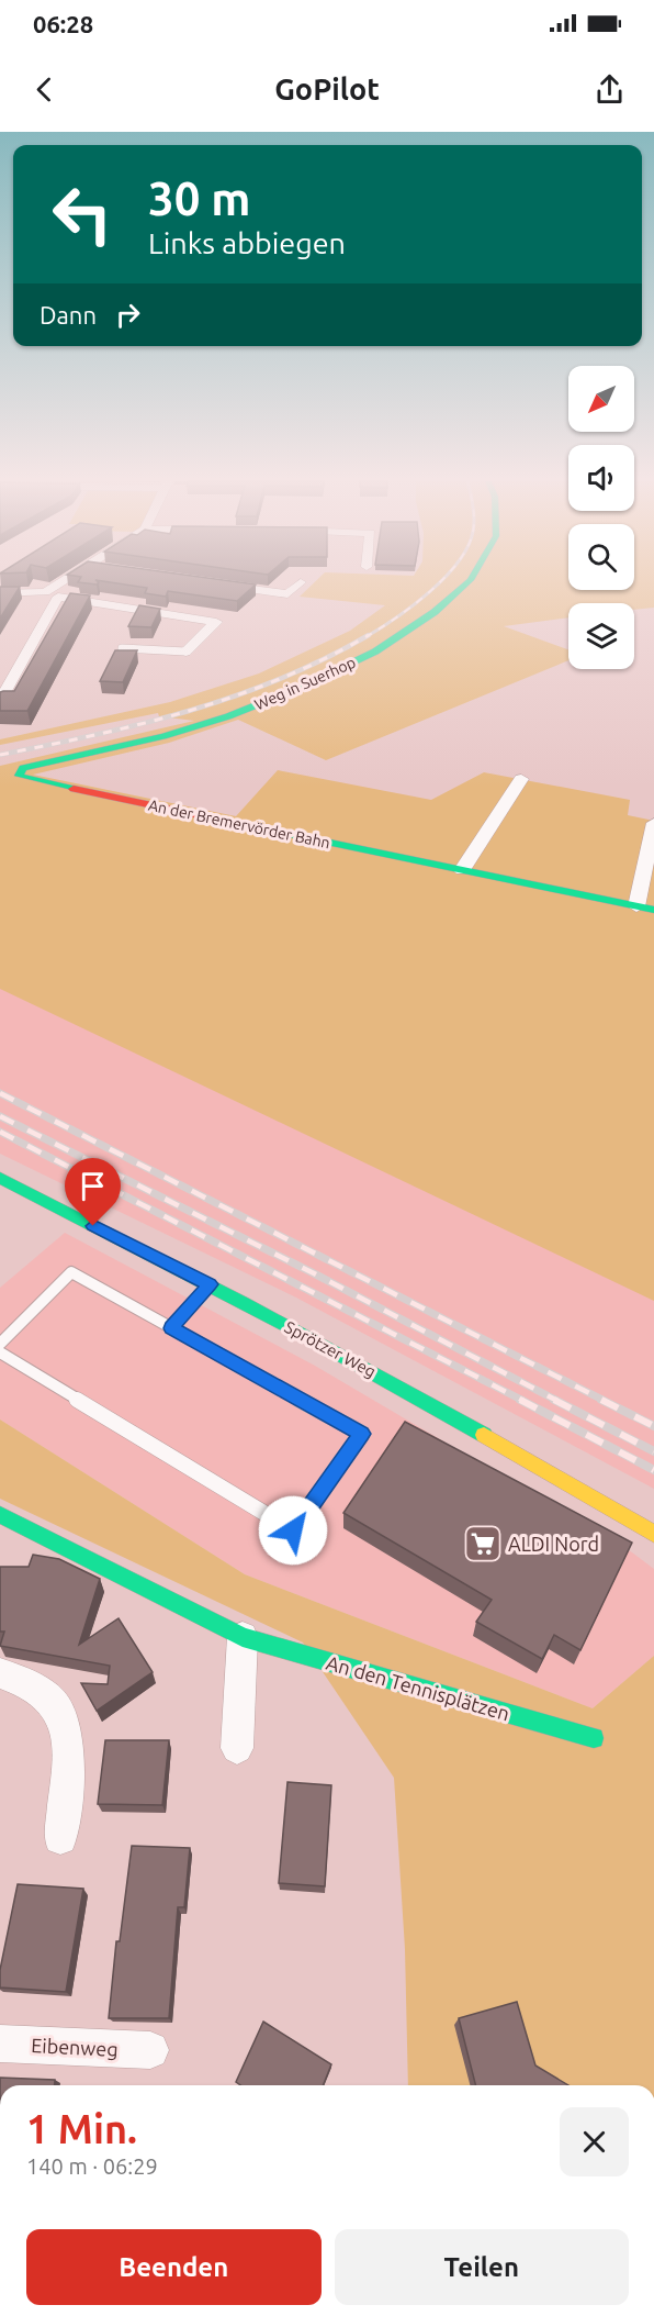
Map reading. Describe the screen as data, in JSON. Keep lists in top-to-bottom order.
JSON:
{
  "streets": {
    "street": [
      "Weg in Suerhop",
      "An der Bremervörder Bahn",
      "Sprötzer Weg",
      "An den Tennisplätzen",
      "Eibenweg"
    ]
  },
  "crossings": [
    ["Weg in Suerhop", "An der Bremervörder Bahn"]
  ],
  "places": {
    "supermarket": ["ALDI Nord"]
  },
  "north": "bottom left",
  "page": {
    "status": "06:28",
    "header": "GoPilot",
    "turn": ["30 m", "Links abbiegen"],
    "then": "Dann",
    "heading": ["1 Min.", "140 m · 06:29"],
    "buttons": ["Beenden", "Teilen"]
  }
}
